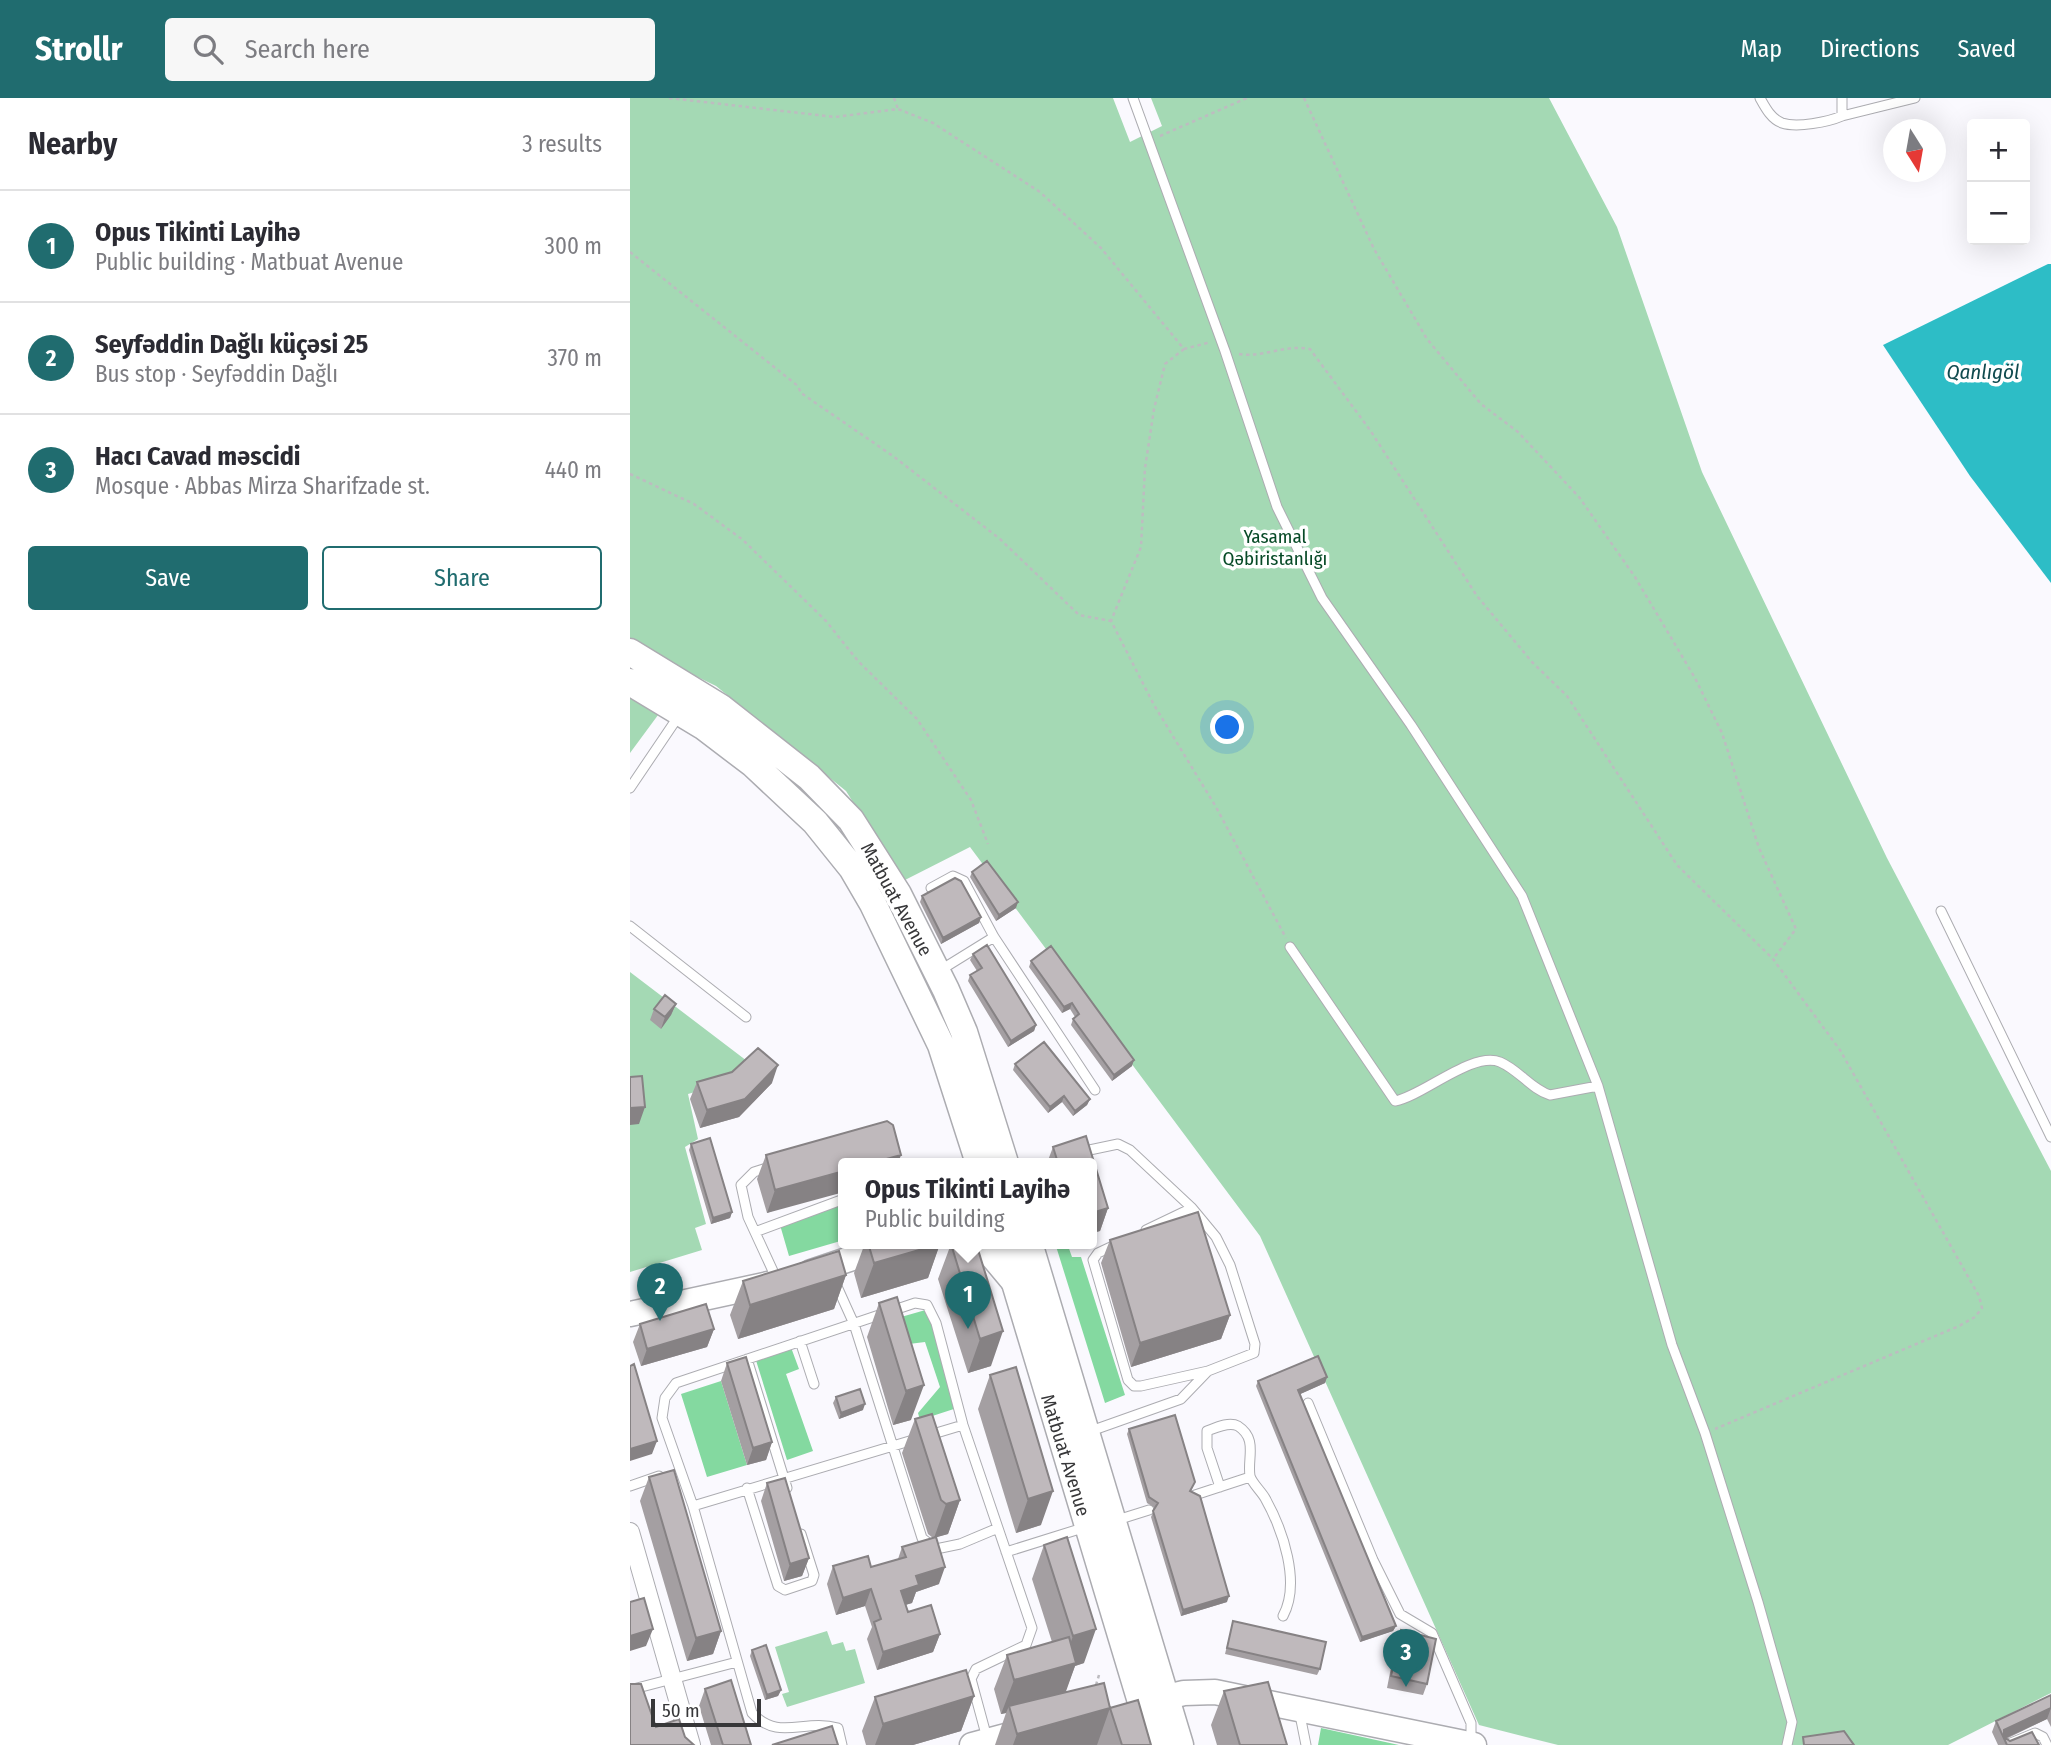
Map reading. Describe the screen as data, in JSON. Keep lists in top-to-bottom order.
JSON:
{
  "streets": {
    "main road": ["Matbuat Avenue"]
  },
  "water": ["Qanlıgöl"],
  "parks": ["Yasamal Qəbiristanlığı"],
  "scale_bar": "50 m",
  "north": "bottom",
  "page": {
    "header": "Strollr",
    "search": "Search here",
    "nav": ["Map", "Directions", "Saved"],
    "heading": ["Nearby", "3 results"],
    "map_buttons": ["+", "−"],
    "list": [
      {
        "mark": "1",
        "name": "Opus Tikinti Layihə",
        "note": "Public building · Matbuat Avenue",
        "value": "300 m"
      },
      {
        "mark": "2",
        "name": "Seyfəddin Dağlı küçəsi 25",
        "note": "Bus stop · Seyfəddin Dağlı",
        "value": "370 m"
      },
      {
        "mark": "3",
        "name": "Hacı Cavad məscidi",
        "note": "Mosque · Abbas Mirza Sharifzade st.",
        "value": "440 m"
      }
    ],
    "buttons": ["Save", "Share"],
    "popup": ["Opus Tikinti Layihə", "Public building"],
    "pins": ["2", "1", "3"],
    "scale": "50 m"
  }
}
